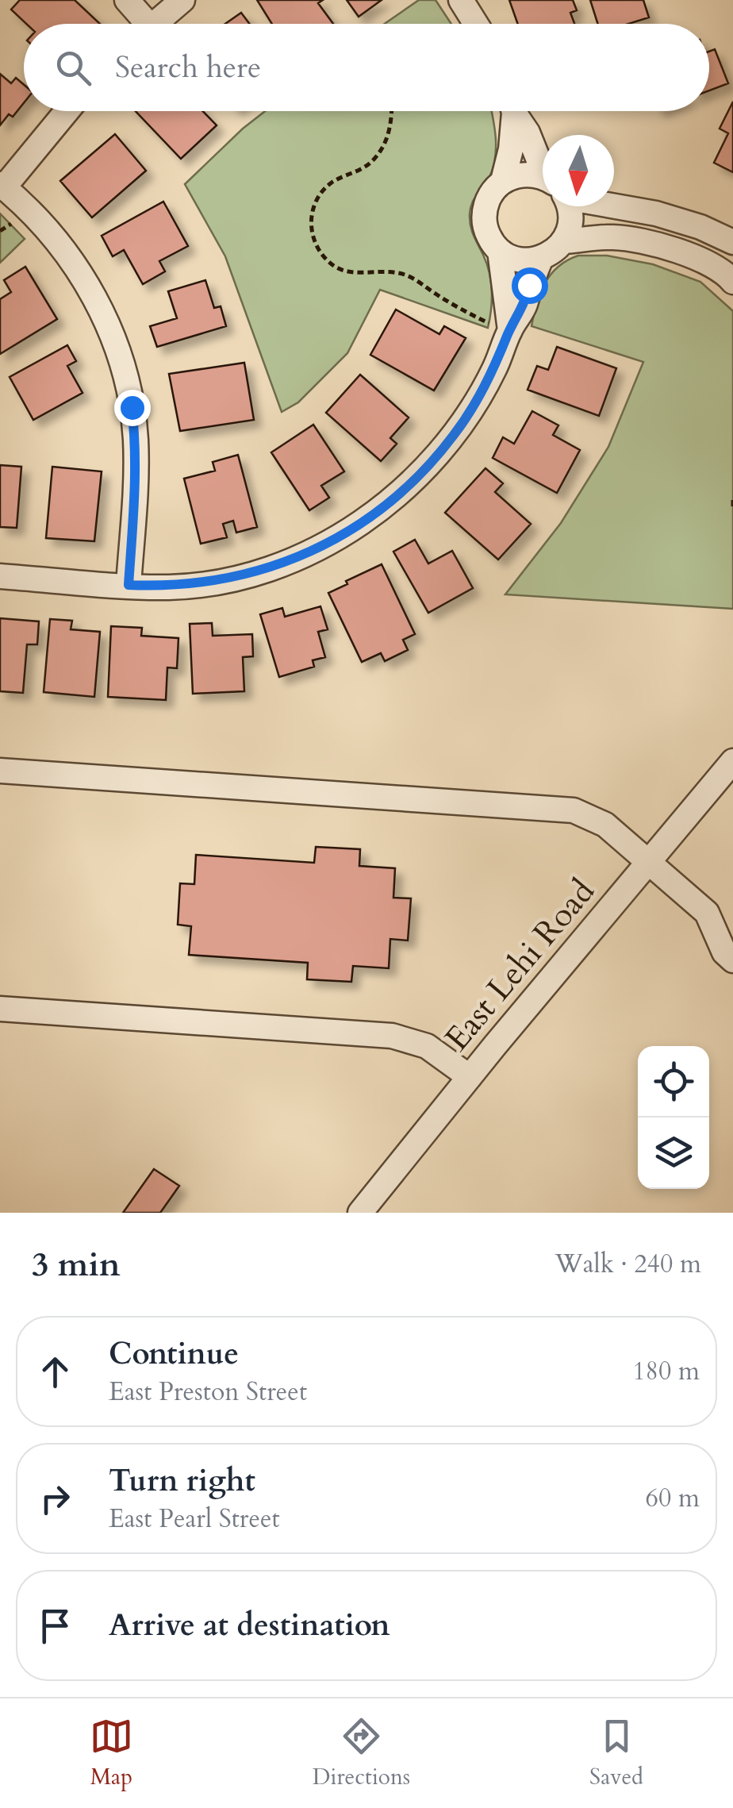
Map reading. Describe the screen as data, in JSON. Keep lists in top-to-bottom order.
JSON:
{
  "streets": {
    "street": ["East Lehi Road"]
  },
  "north": "bottom",
  "page": {
    "search": "Search here",
    "heading": ["3 min", "Walk · 240 m"],
    "list": [
      ["Continue", "East Preston Street", "180 m"],
      ["Turn right", "East Pearl Street", "60 m"],
      "Arrive at destination"
    ],
    "nav": ["Map", "Directions", "Saved"]
  }
}
